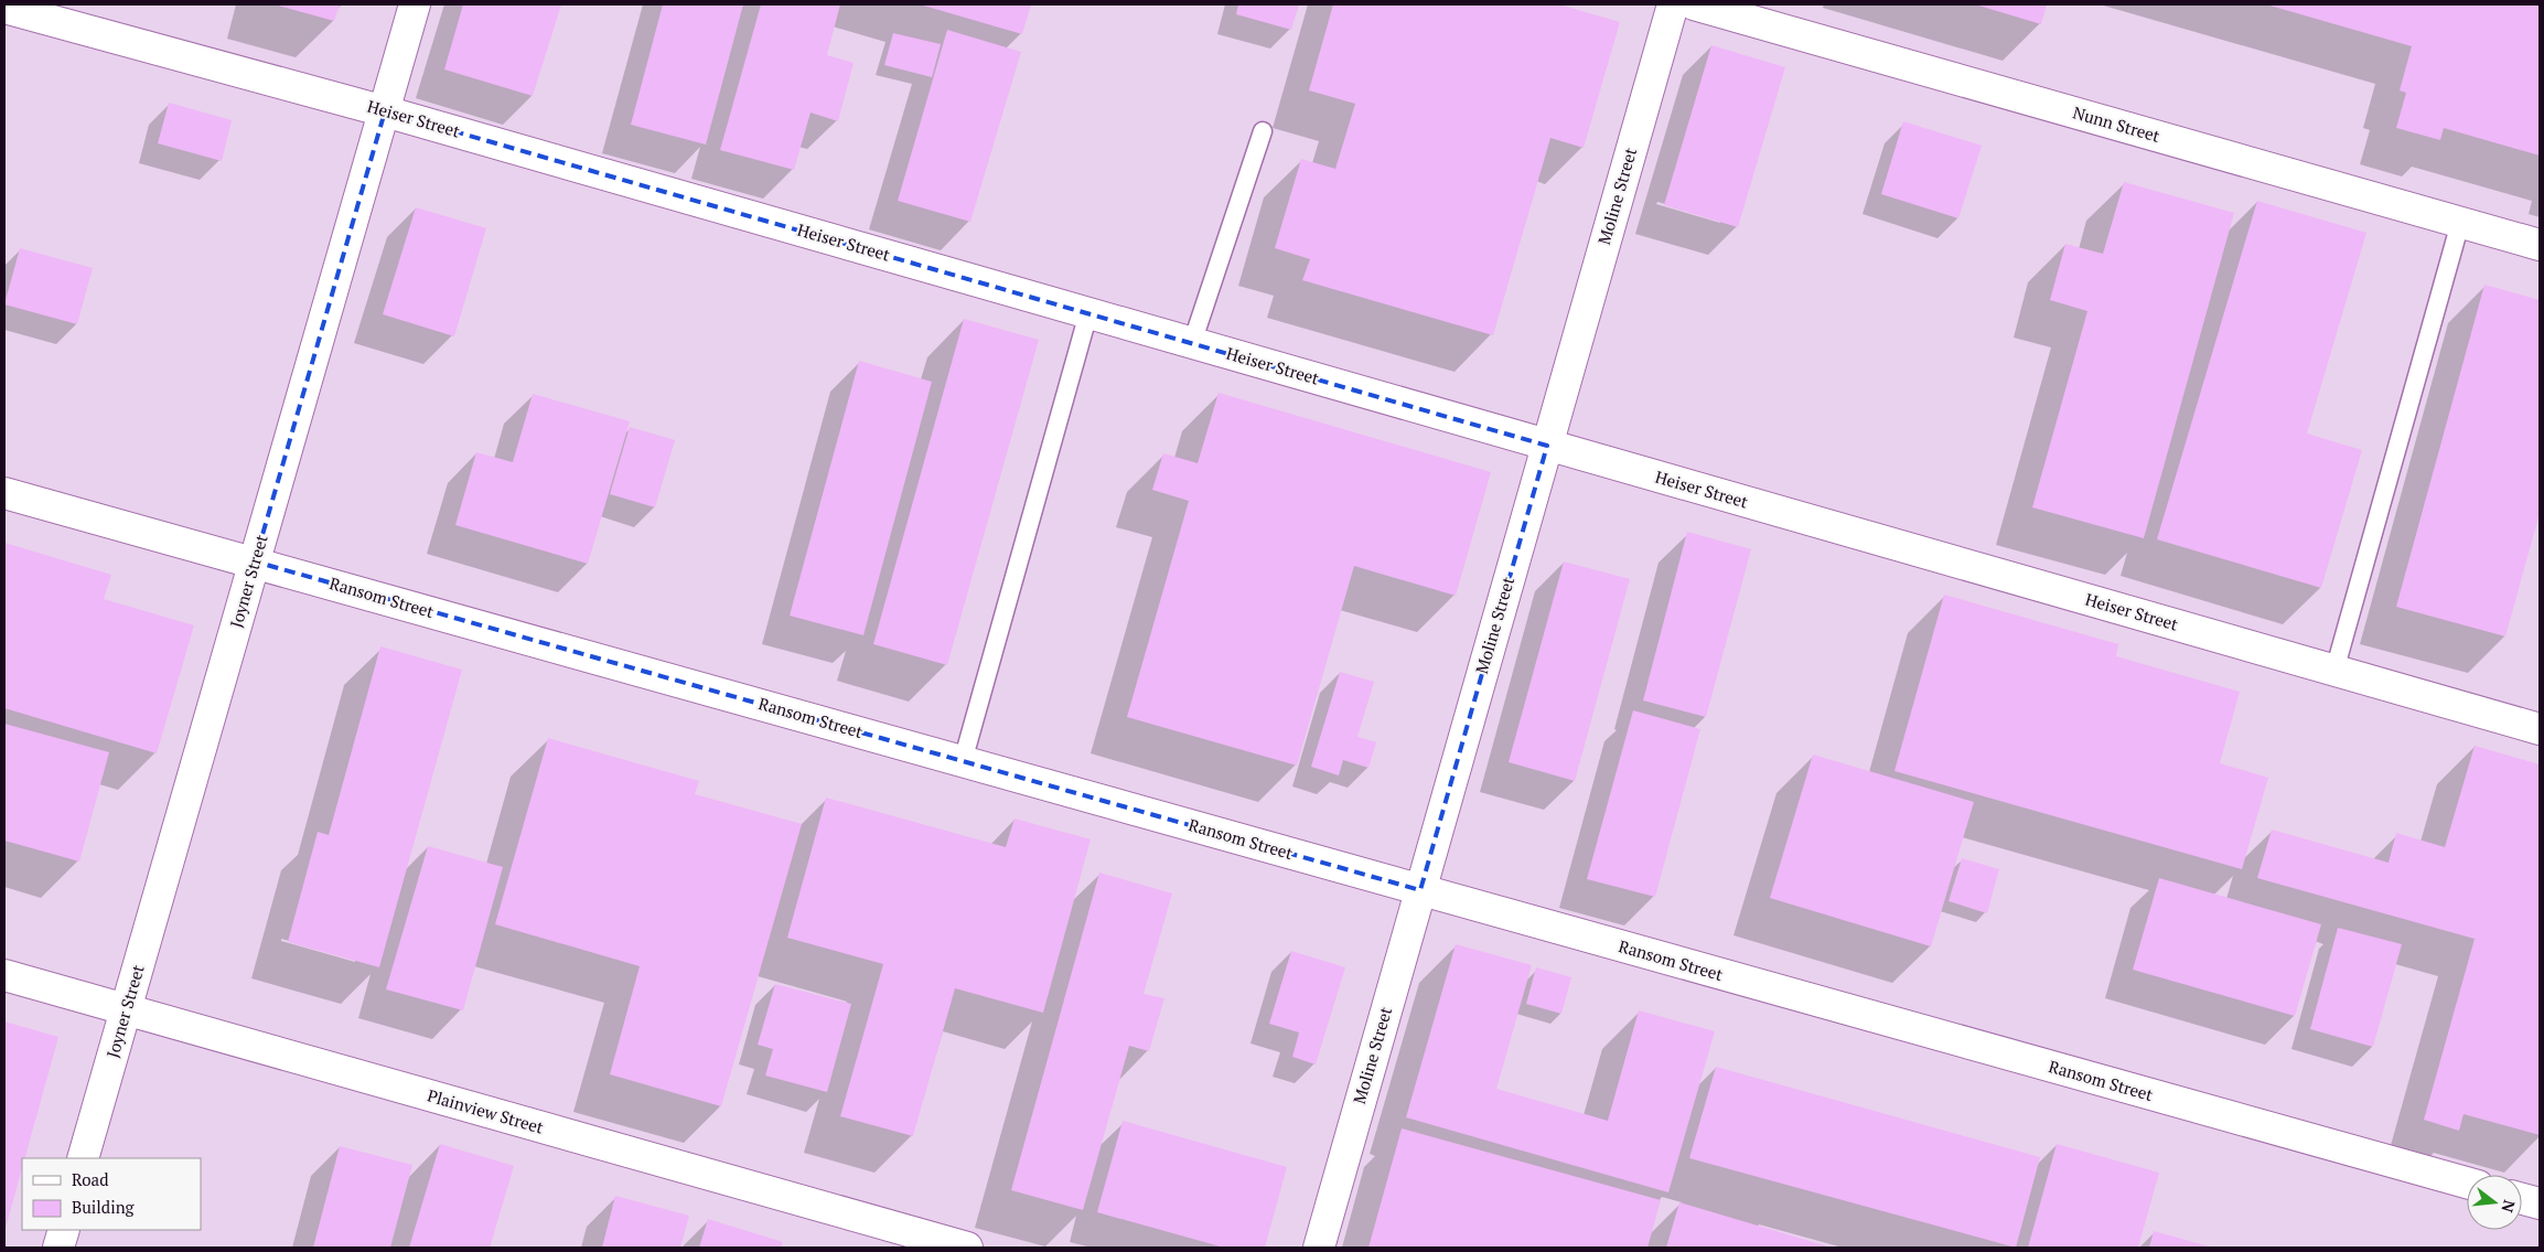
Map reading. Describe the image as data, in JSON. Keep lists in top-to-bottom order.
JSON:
{
  "streets": {
    "street": [
      "Heiser Street",
      "Nunn Street",
      "Moline Street",
      "Joyner Street",
      "Ransom Street",
      "Plainview Street"
    ]
  },
  "crossings": [
    ["Heiser Street", "Moline Street"],
    ["Heiser Street", "Joyner Street"],
    ["Moline Street", "Ransom Street"],
    ["Joyner Street", "Ransom Street"],
    ["Joyner Street", "Plainview Street"]
  ],
  "legend": ["Road", "Building"],
  "north": "right"
}
